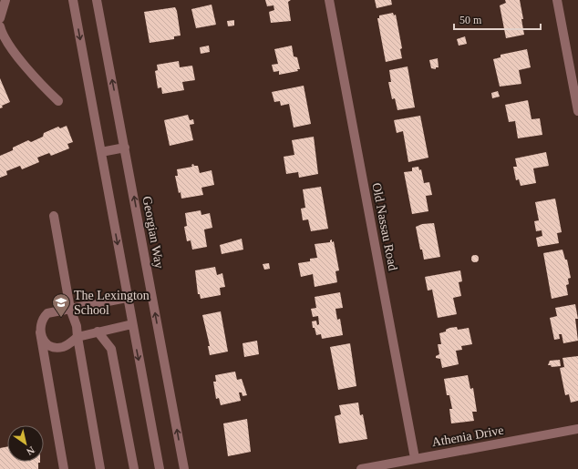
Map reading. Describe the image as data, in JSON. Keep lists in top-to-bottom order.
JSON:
{
  "streets": {
    "street": ["Old Nassau Road", "Georgian Way", "Athenia Drive"]
  },
  "crossings": [
    ["Old Nassau Road", "Athenia Drive"]
  ],
  "places": {
    "school or university": ["The Lexington School"]
  },
  "scale_bar": "50 m",
  "north": "bottom right"
}
